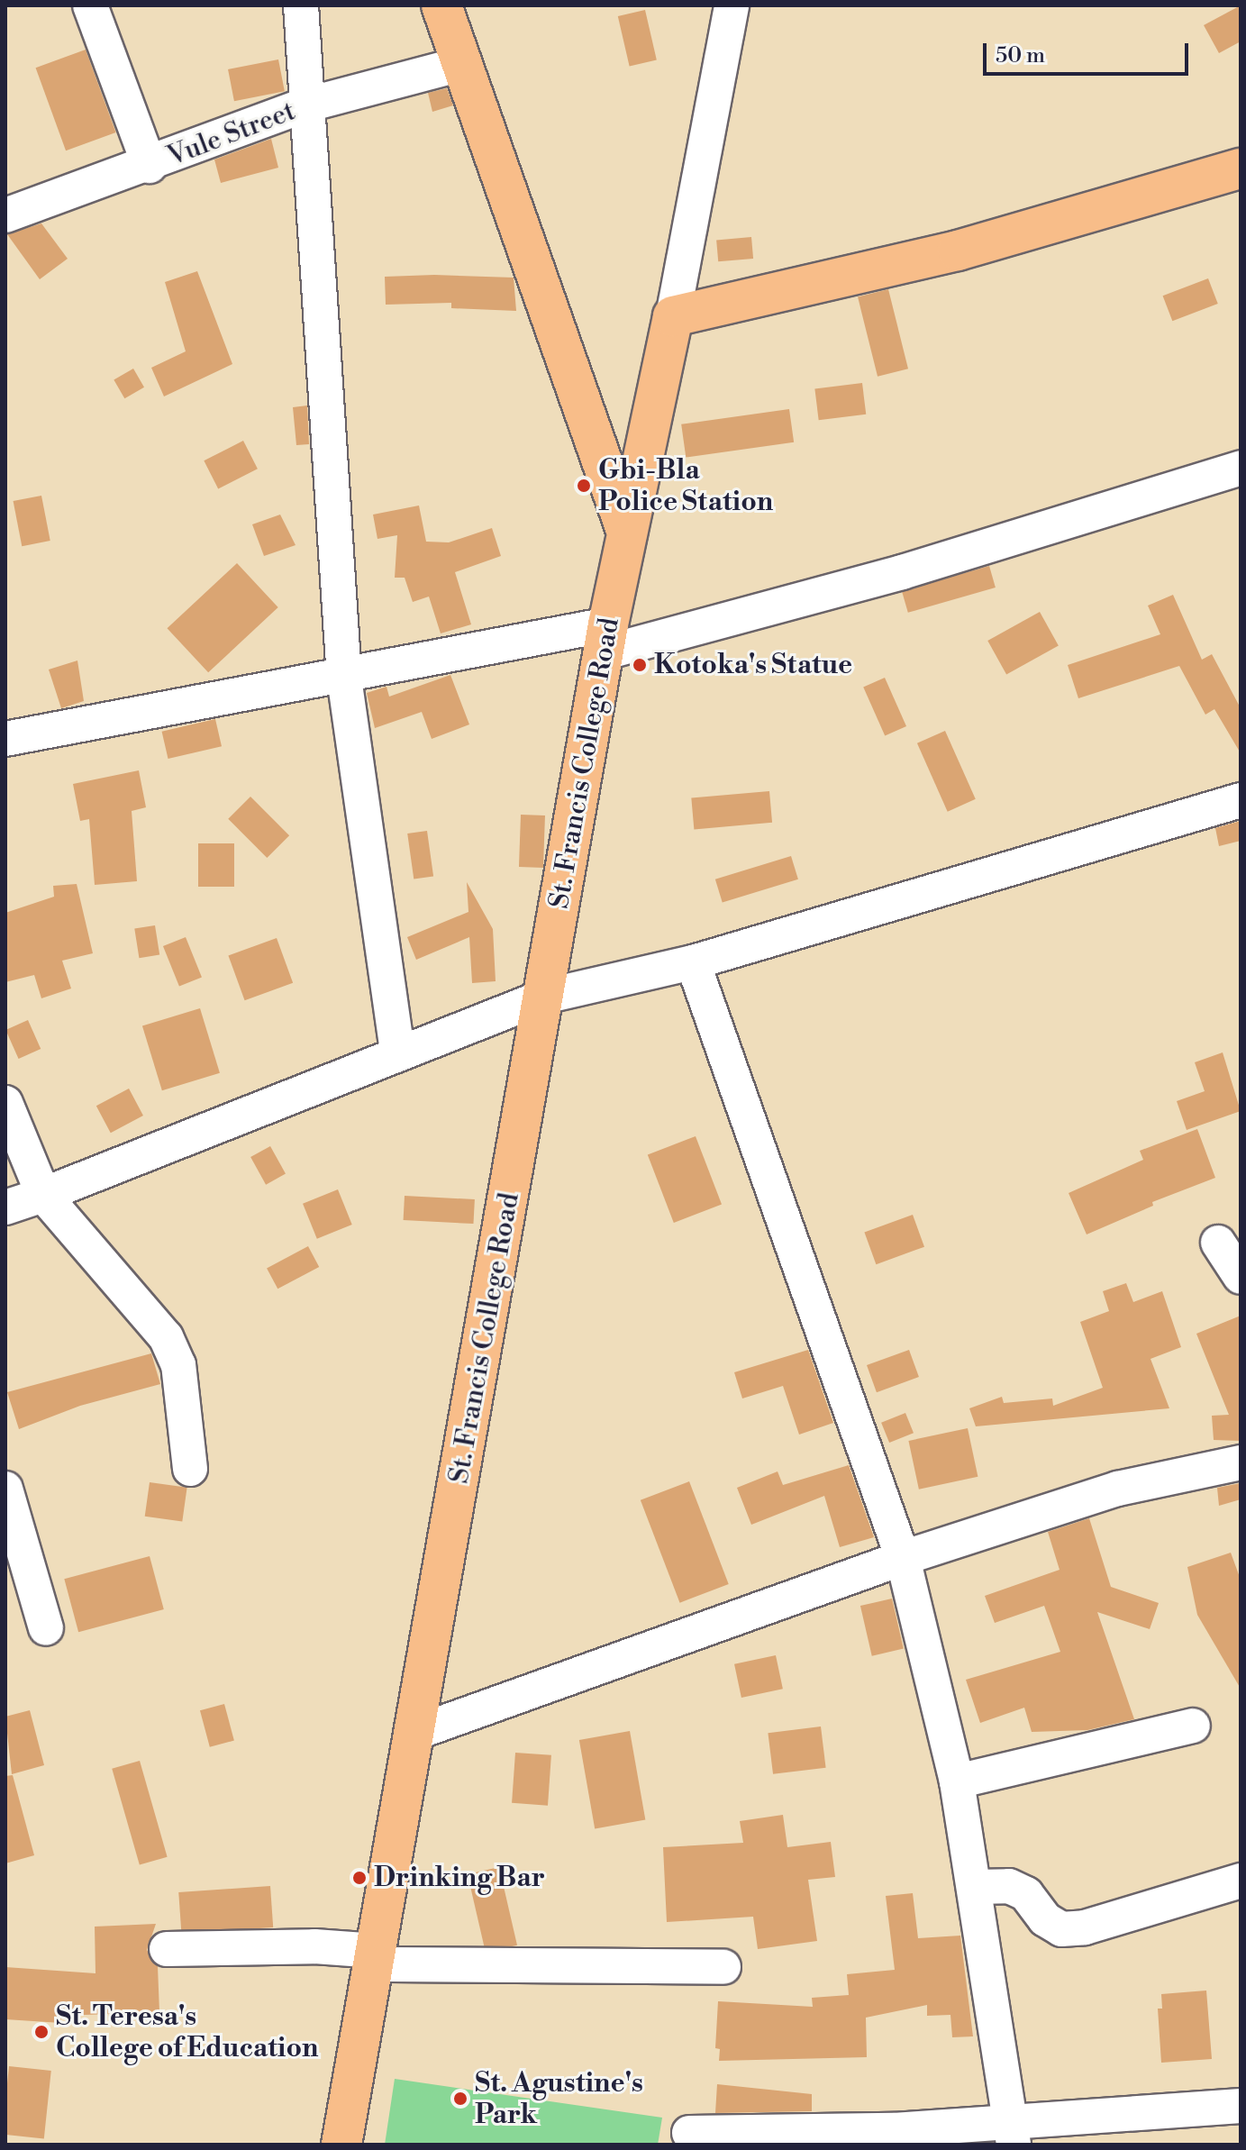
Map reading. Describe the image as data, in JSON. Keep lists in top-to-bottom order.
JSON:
{
  "streets": {
    "main road": ["St. Francis College Road"],
    "street": ["Vule Street"]
  },
  "places": [
    "Gbi-Bla Police Station",
    "Kotoka's Statue",
    "Drinking Bar",
    "St. Teresa's College of Education",
    "St. Agustine's Park"
  ],
  "scale_bar": "50 m"
}
